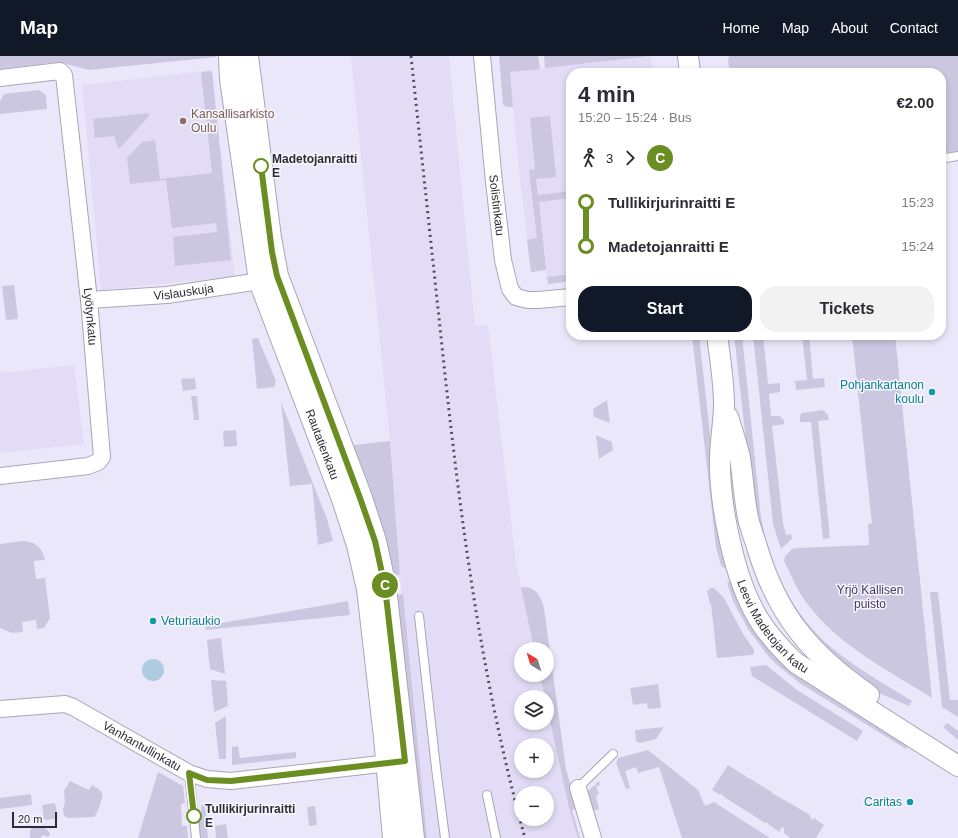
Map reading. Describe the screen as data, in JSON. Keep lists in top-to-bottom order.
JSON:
{
  "streets": {
    "main road": ["Rautatienkatu"],
    "street": [
      "Solistinkatu",
      "Vislauskuja",
      "Lyötynkatu",
      "Leevi Madetojan katu",
      "Vanhantullinkatu"
    ]
  },
  "crossings": [
    ["Vislauskuja", "Lyötynkatu"],
    ["Vislauskuja", "Rautatienkatu"],
    ["Rautatienkatu", "Vanhantullinkatu"]
  ],
  "parks": ["Yrjö Kallisen puisto"],
  "places": [
    "Kansallisarkisto Oulu",
    "Madetojanraitti E",
    "Pohjankartanon koulu",
    "Veturiaukio",
    "Caritas",
    "Tullikirjurinraitti E"
  ],
  "lines": ["bus line C"],
  "scale_bar": "20 m",
  "north": "top left",
  "page": {
    "header": "Map",
    "nav": [
      "Home",
      "Map",
      "About",
      "Contact"
    ],
    "on_map": "C",
    "heading": ["4 min", "15:20 – 15:24 · Bus", "€2.00"],
    "legs": ["3", "C"],
    "list": [
      {
        "name": "Tullikirjurinraitti E",
        "value": "15:23"
      },
      {
        "name": "Madetojanraitti E",
        "value": "15:24"
      }
    ],
    "buttons": ["Start", "Tickets"],
    "map_buttons": ["+", "−"],
    "scale": "20 m"
  }
}
